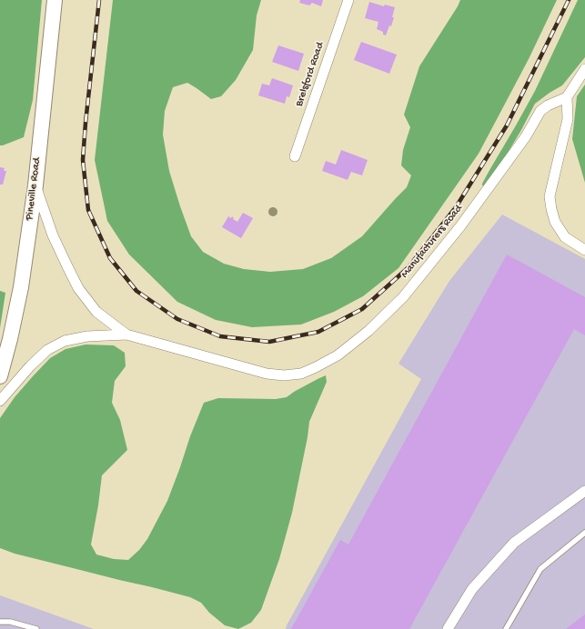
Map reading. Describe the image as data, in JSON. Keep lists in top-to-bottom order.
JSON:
{
  "streets": {
    "main road": ["Pineville Road"],
    "street": ["Brelsford Road", "Manufacturers Road"]
  },
  "crossings": [
    ["Pineville Road", "Manufacturers Road"]
  ]
}
